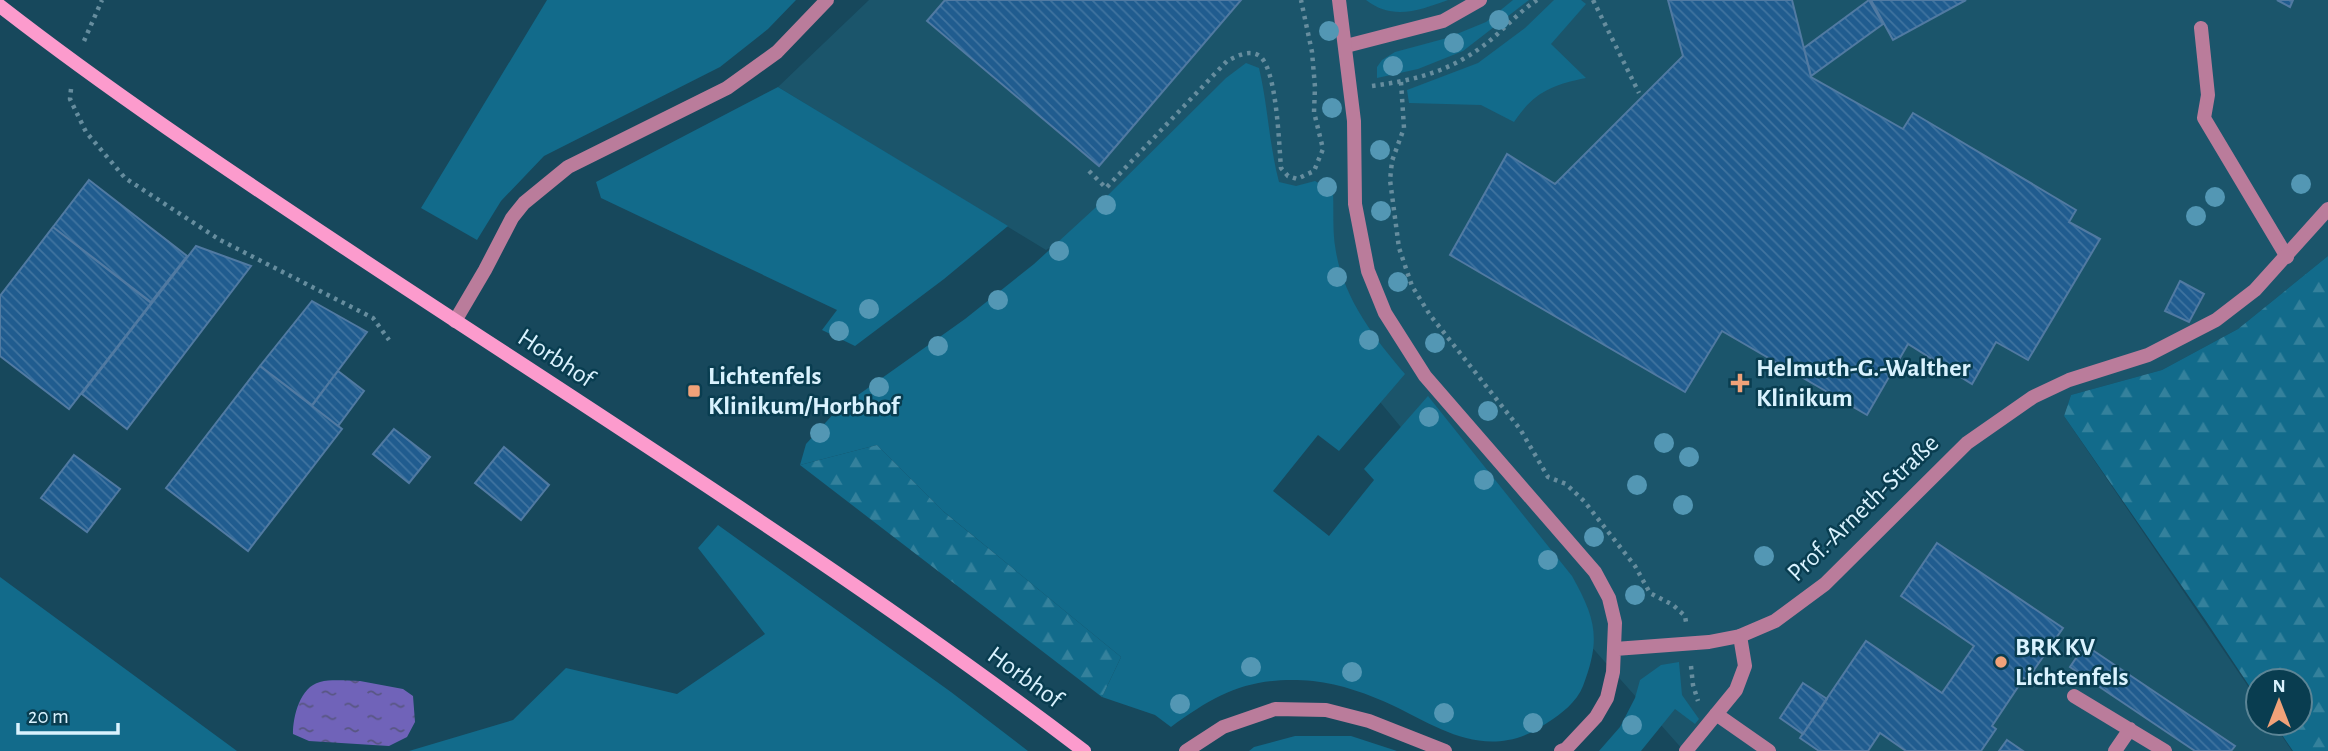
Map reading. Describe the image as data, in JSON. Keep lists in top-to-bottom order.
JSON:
{
  "streets": {
    "main road": ["Horbhof"],
    "street": ["Prof.-Arneth-Straße"]
  },
  "places": {
    "health": ["Helmuth-G.-Walther Klinikum"],
    "transit": ["Lichtenfels Klinikum/Horbhof"],
    "other": ["BRK KV Lichtenfels"]
  },
  "scale_bar": "20 m",
  "north": "top"
}
